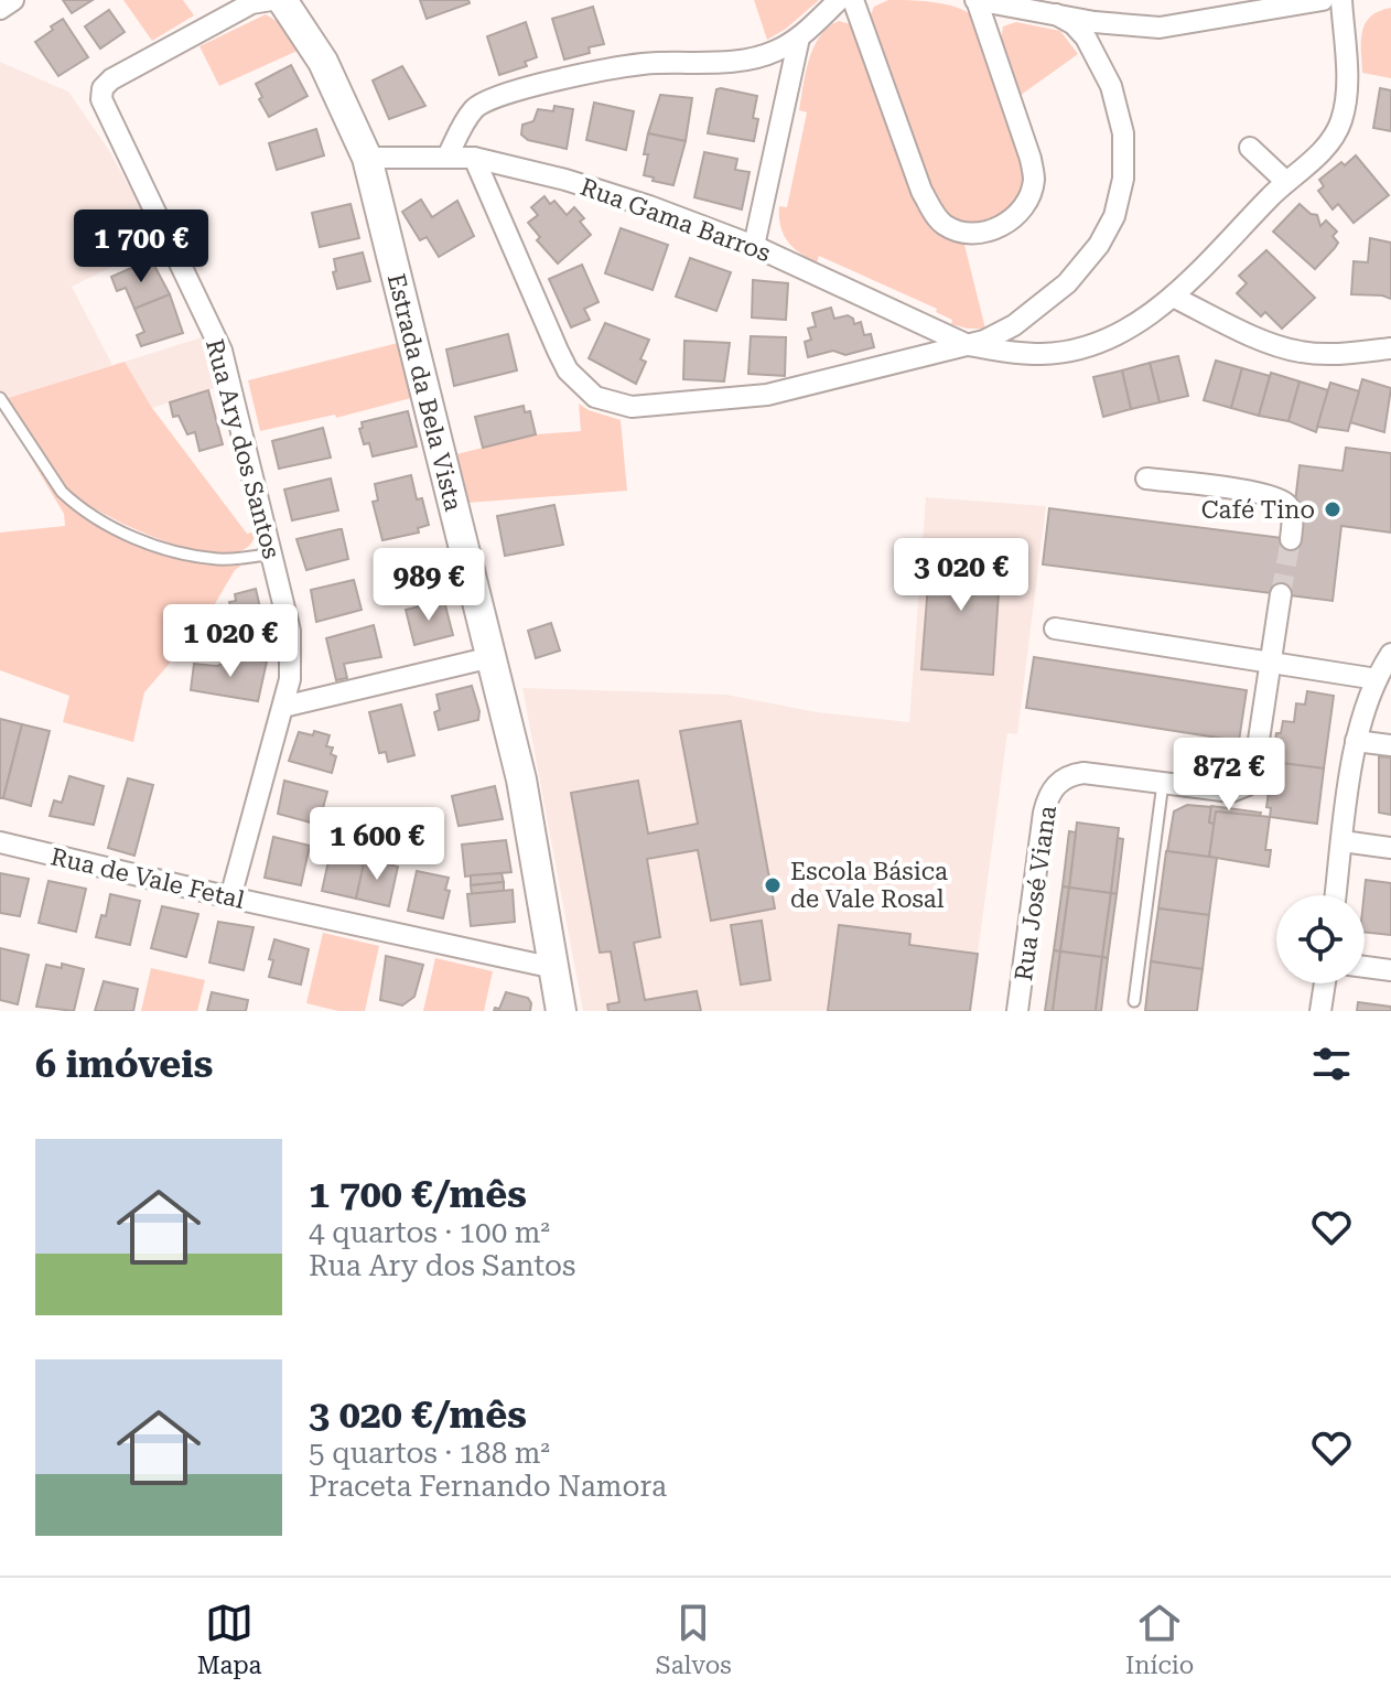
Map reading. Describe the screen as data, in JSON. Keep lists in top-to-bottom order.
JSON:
{
  "streets": {
    "street": [
      "Rua Gama Barros",
      "Estrada da Bela Vista",
      "Rua Ary dos Santos",
      "Rua de Vale Fetal",
      "Rua José Viana"
    ]
  },
  "crossings": [
    ["Rua Gama Barros", "Estrada da Bela Vista"],
    ["Estrada da Bela Vista", "Rua de Vale Fetal"],
    ["Rua Ary dos Santos", "Rua de Vale Fetal"]
  ],
  "places": ["Café Tino", "Escola Básica de Vale Rosal"],
  "page": {
    "price": [
      "1 700 €",
      "3 020 €",
      "989 €",
      "1 020 €",
      "872 €",
      "1 600 €"
    ],
    "heading": "6 imóveis",
    "list": [
      {
        "name": "1 700 €/mês",
        "note": "4 quartos · 100 m² · Rua Ary dos Santos"
      },
      {
        "name": "3 020 €/mês",
        "note": "5 quartos · 188 m² · Praceta Fernando Namora"
      }
    ],
    "tabs": ["Mapa", "Salvos", "Início"]
  }
}
